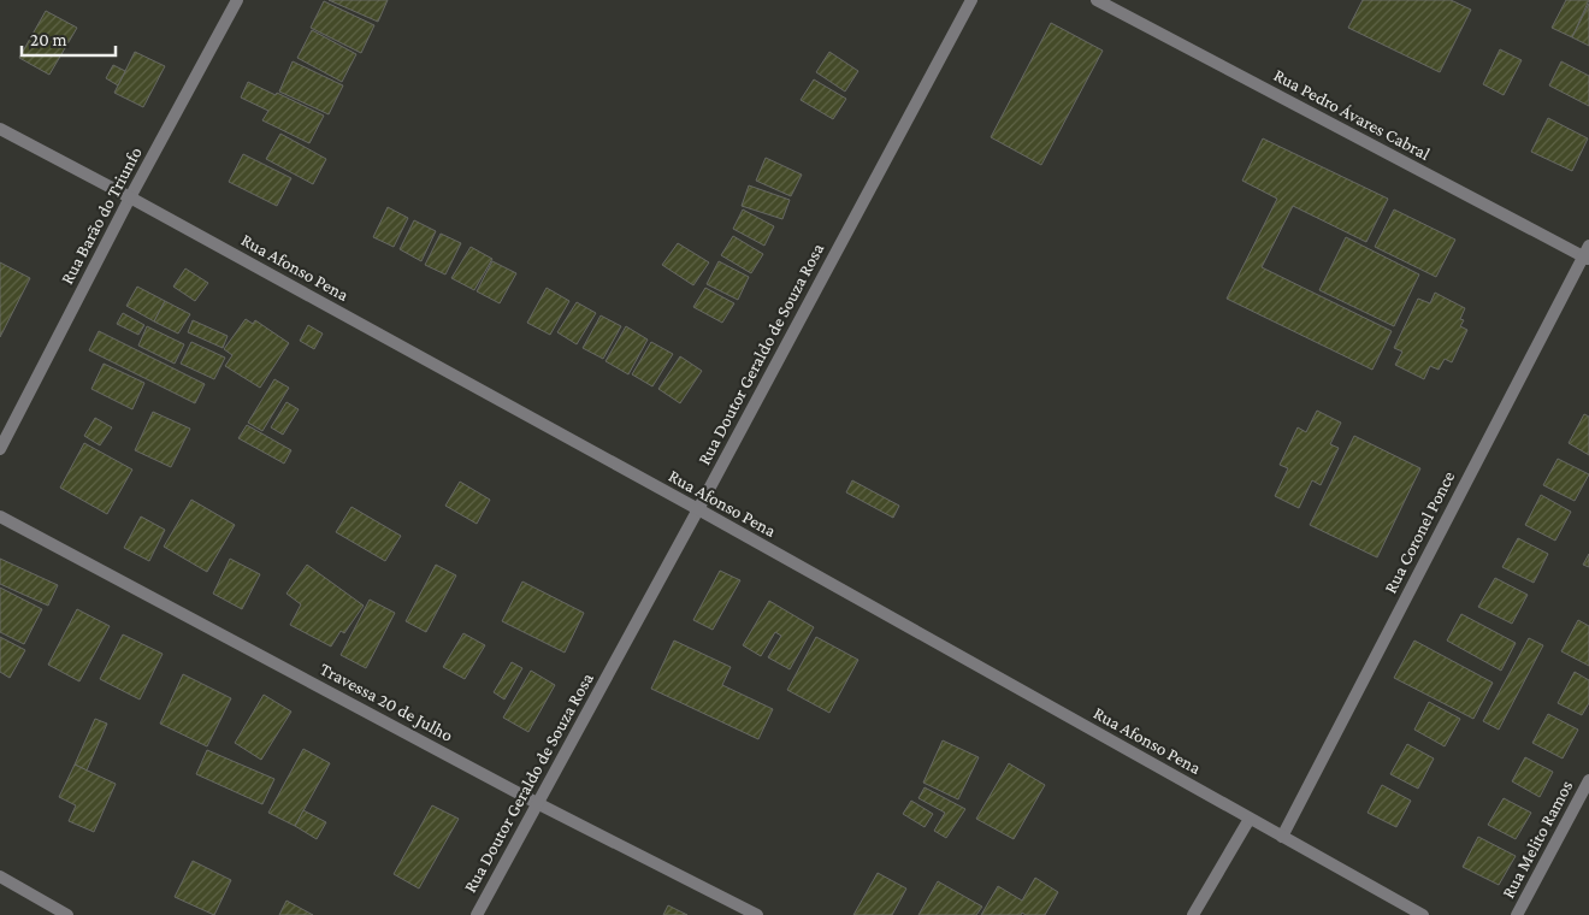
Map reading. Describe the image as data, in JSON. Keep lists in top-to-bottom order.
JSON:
{
  "streets": {
    "street": [
      "Rua Pedro Ávares Cabral",
      "Rua Barão do Triunfo",
      "Rua Afonso Pena",
      "Rua Doutor Geraldo de Souza Rosa",
      "Rua Coronel Ponce",
      "Travessa 20 de Julho",
      "Rua Melito Ramos"
    ]
  },
  "crossings": [
    ["Rua Pedro Ávares Cabral", "Rua Coronel Ponce"],
    ["Rua Barão do Triunfo", "Rua Afonso Pena"],
    ["Rua Afonso Pena", "Rua Doutor Geraldo de Souza Rosa"],
    ["Rua Afonso Pena", "Rua Coronel Ponce"],
    ["Rua Doutor Geraldo de Souza Rosa", "Travessa 20 de Julho"]
  ],
  "scale_bar": "20 m"
}
